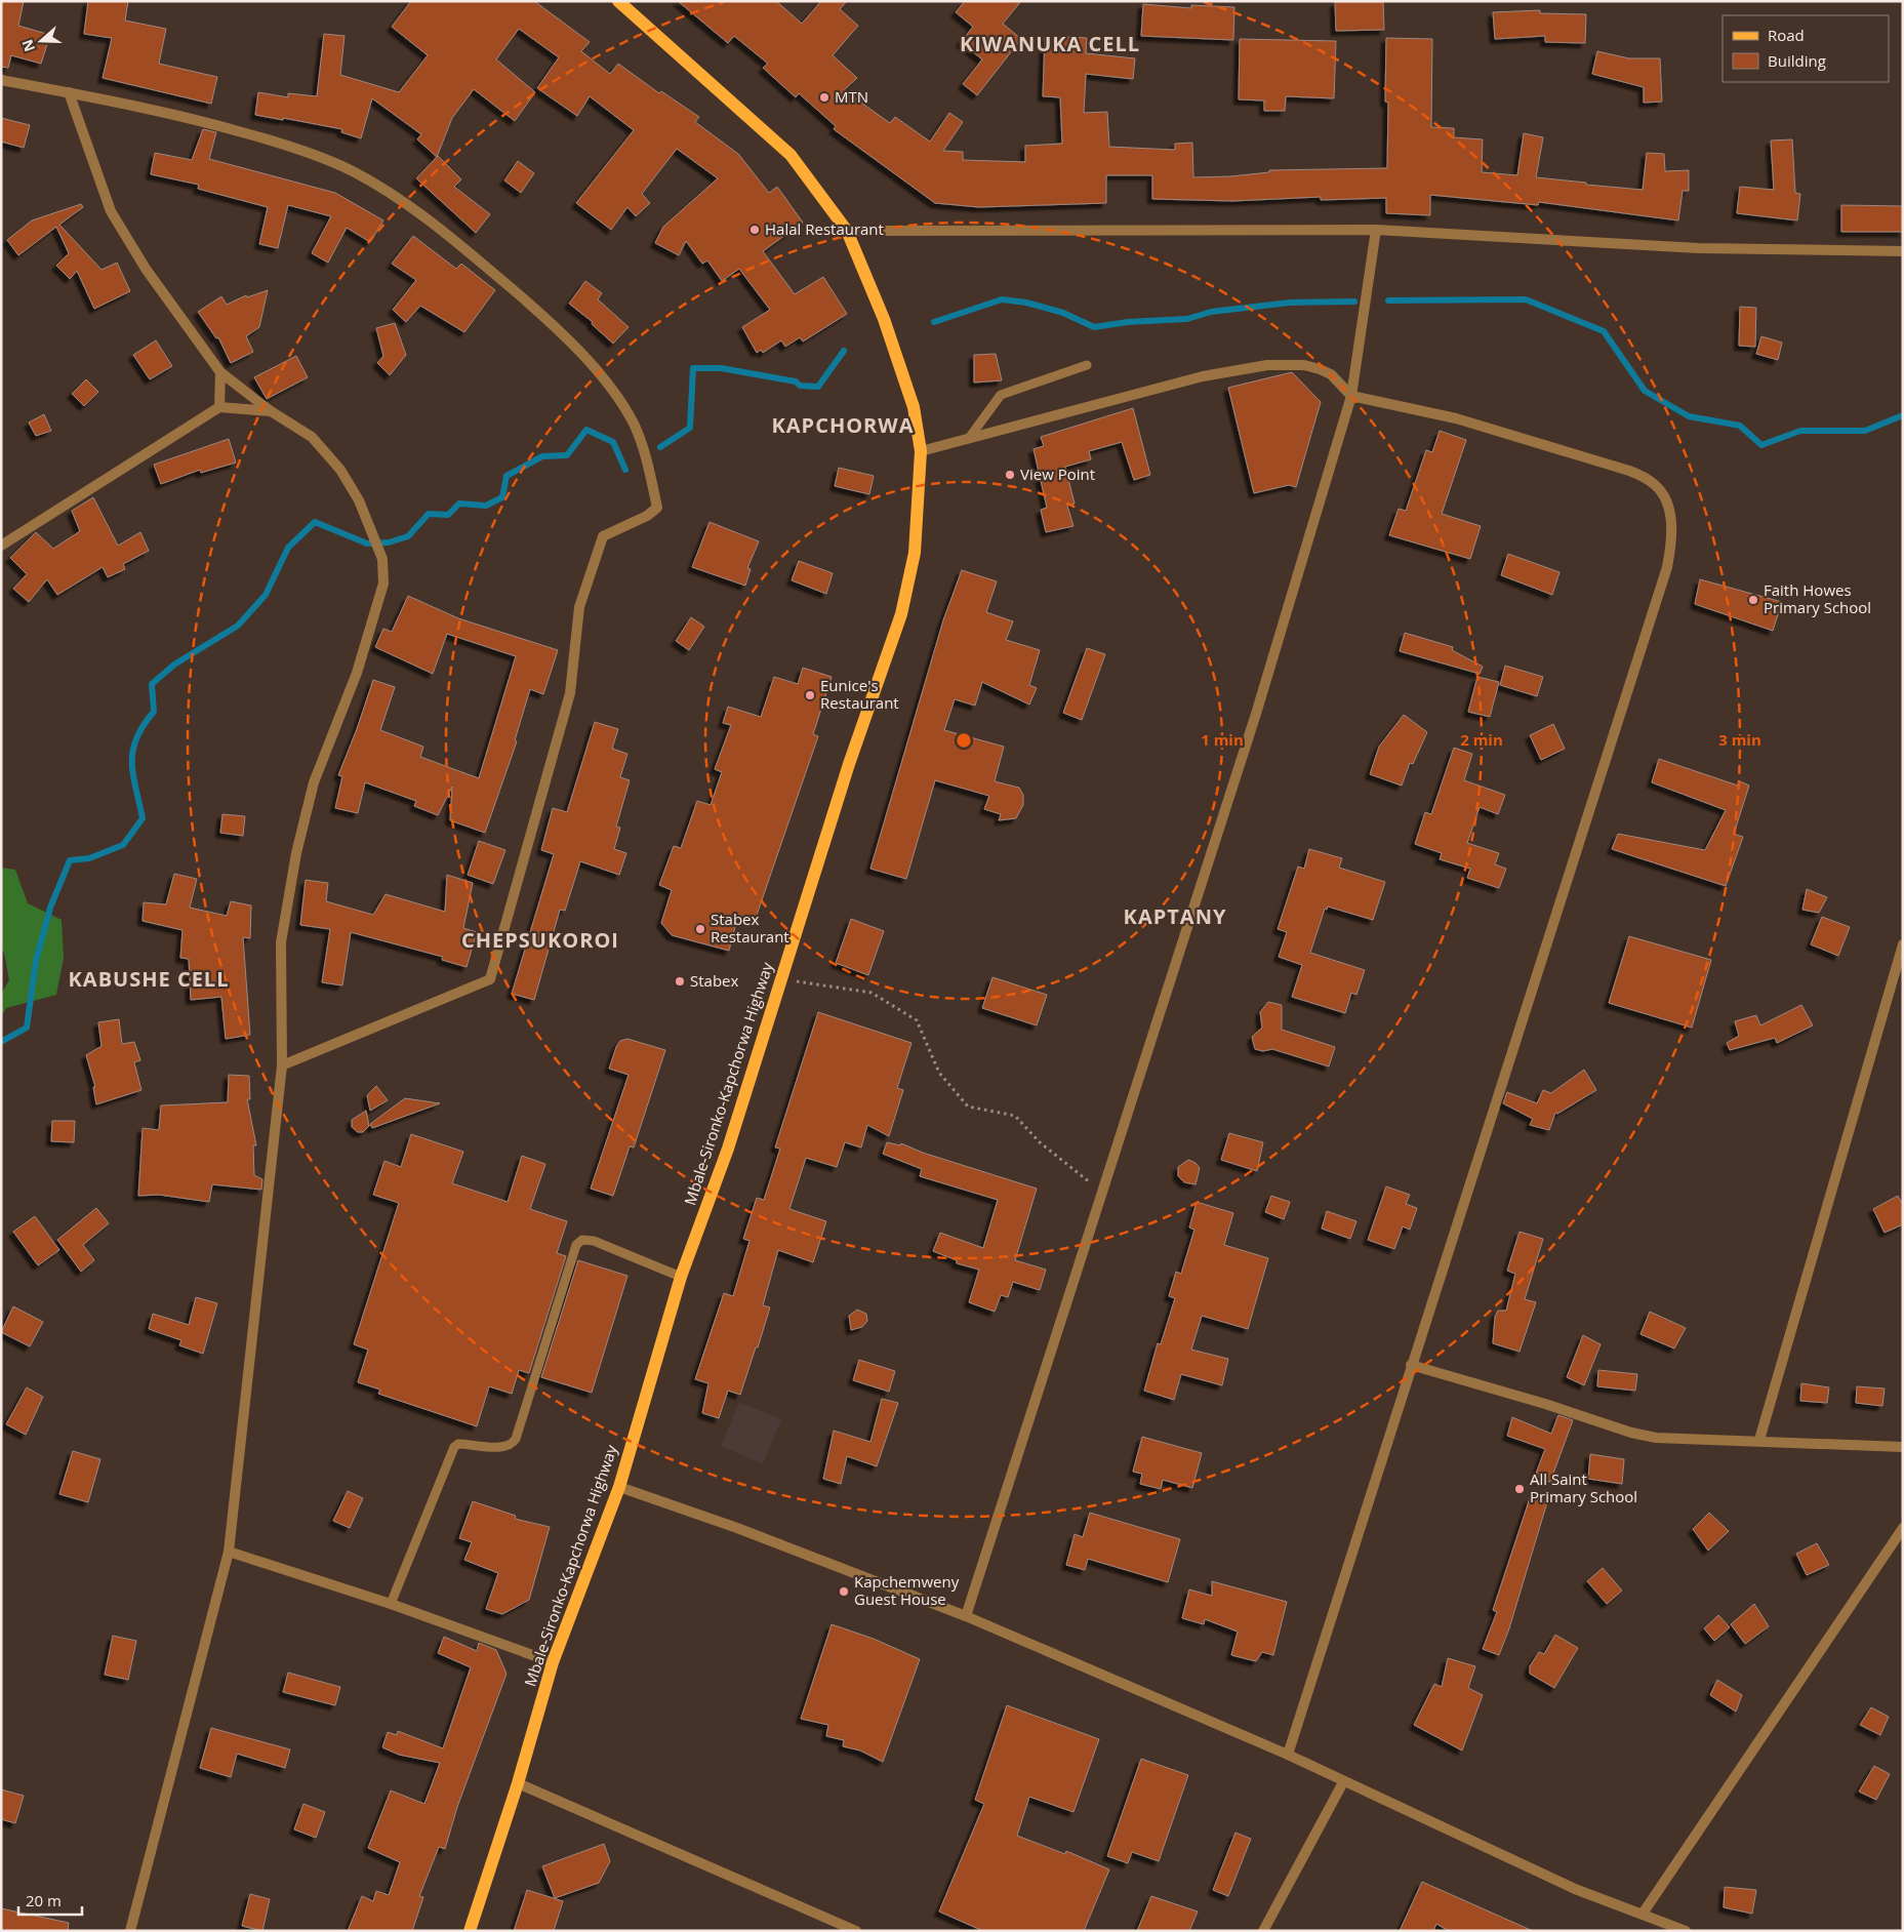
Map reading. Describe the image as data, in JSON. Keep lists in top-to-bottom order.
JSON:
{
  "streets": {
    "main road": ["Mbale-Sironko-Kapchorwa Highway"]
  },
  "districts": [
    "KIWANUKA CELL",
    "KAPCHORWA",
    "KAPTANY",
    "CHEPSUKOROI",
    "KABUSHE CELL"
  ],
  "places": [
    "MTN",
    "Halal Restaurant",
    "View Point",
    "Faith Howes Primary School",
    "Eunice's Restaurant",
    "Stabex Restaurant",
    "Stabex",
    "All Saint Primary School",
    "Kapchemweny Guest House"
  ],
  "legend": ["Road", "Building"],
  "scale_bar": "20 m",
  "north": "left",
  "rings": ["1 min", "2 min", "3 min"]
}
